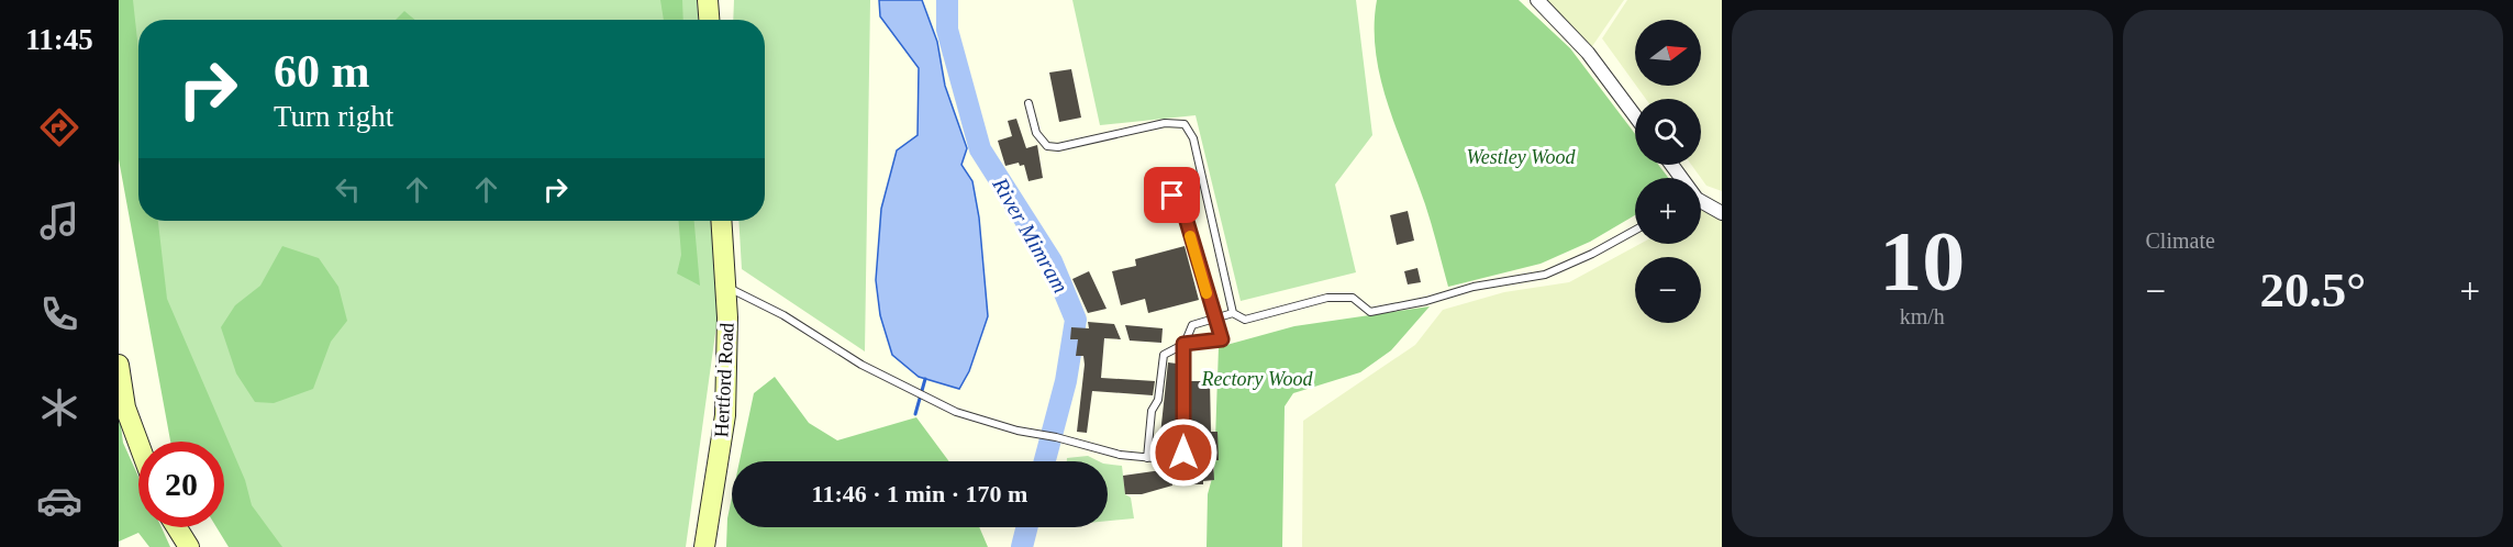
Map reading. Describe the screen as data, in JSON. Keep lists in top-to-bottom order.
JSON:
{
  "streets": {
    "main road": ["Hertford Road"]
  },
  "water": ["River Mimram"],
  "parks": ["Westley Wood", "Rectory Wood"],
  "north": "right",
  "page": {
    "tabs": "11:45",
    "tile": [
      ["10", "km/h"],
      "Climate"
    ],
    "map_buttons": ["+", "−"],
    "turn": ["60 m", "Turn right"],
    "heat": ["−", "20.5°", "+"],
    "limit": "20",
    "trip": "11:46 · 1 min · 170 m"
  }
}
